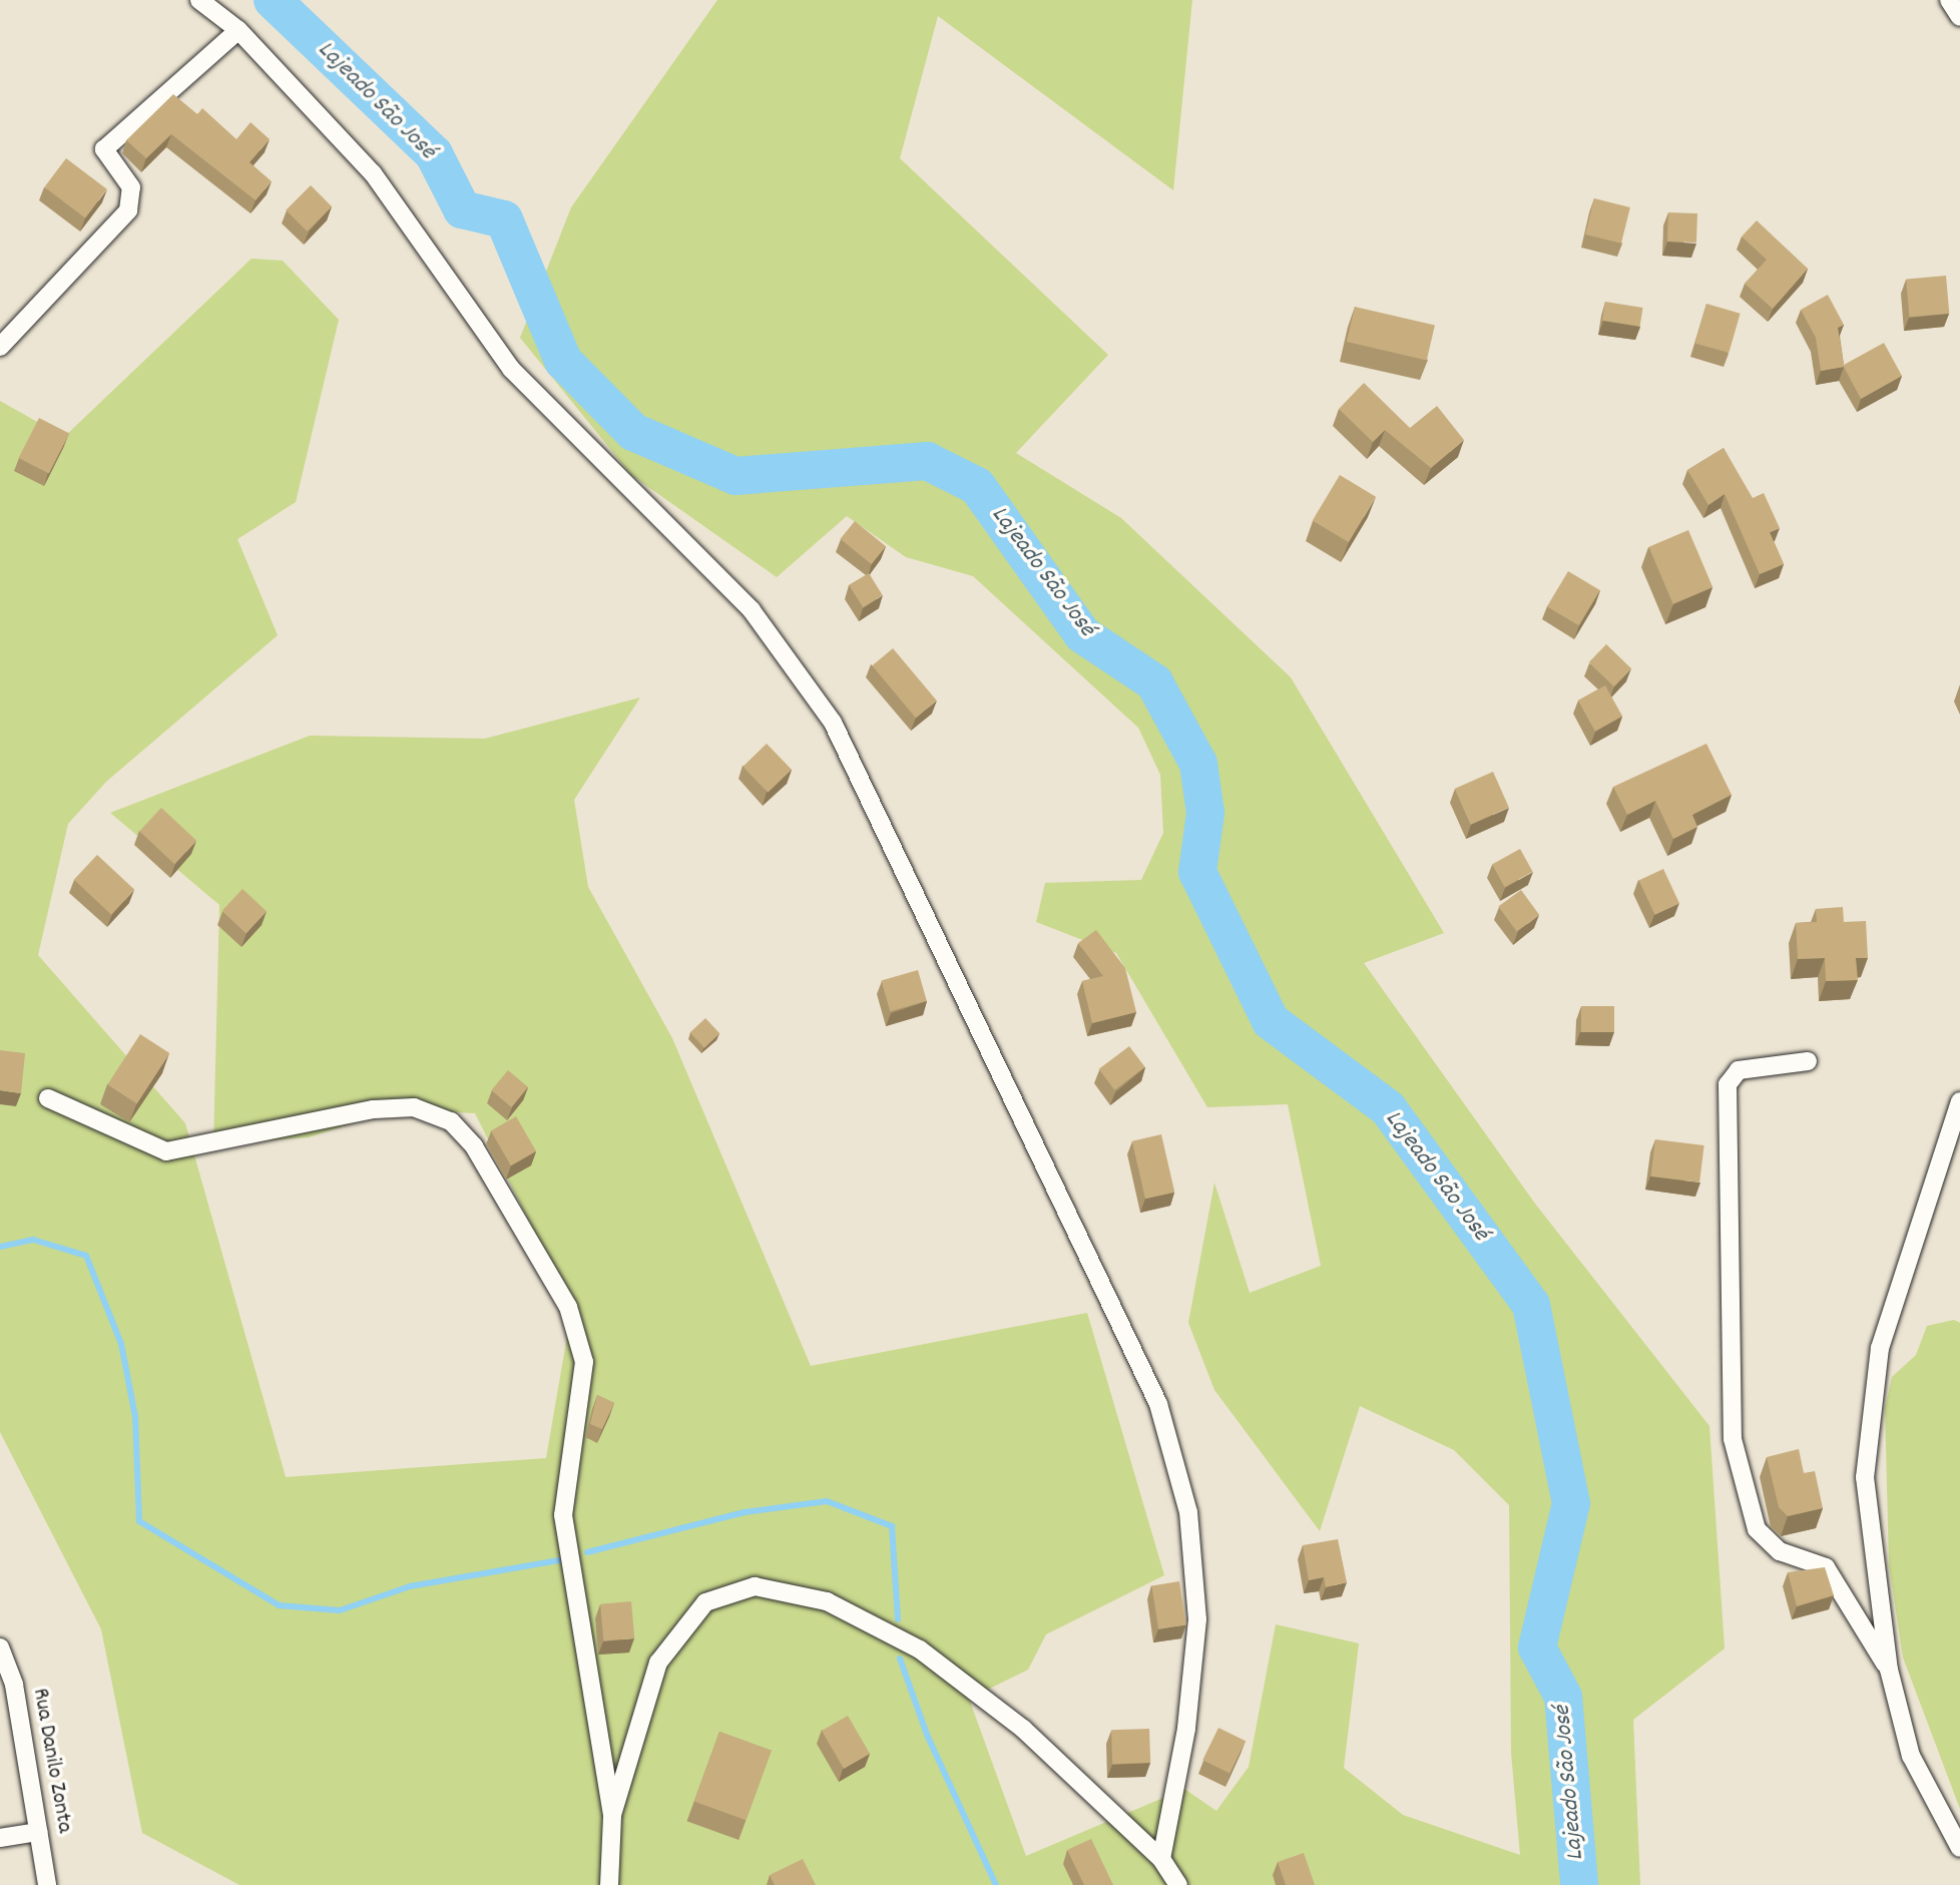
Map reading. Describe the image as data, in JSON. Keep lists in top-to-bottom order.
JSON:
{
  "streets": {
    "street": ["Rua Danilo Zonta"]
  },
  "water": ["Lajeado São José"]
}
